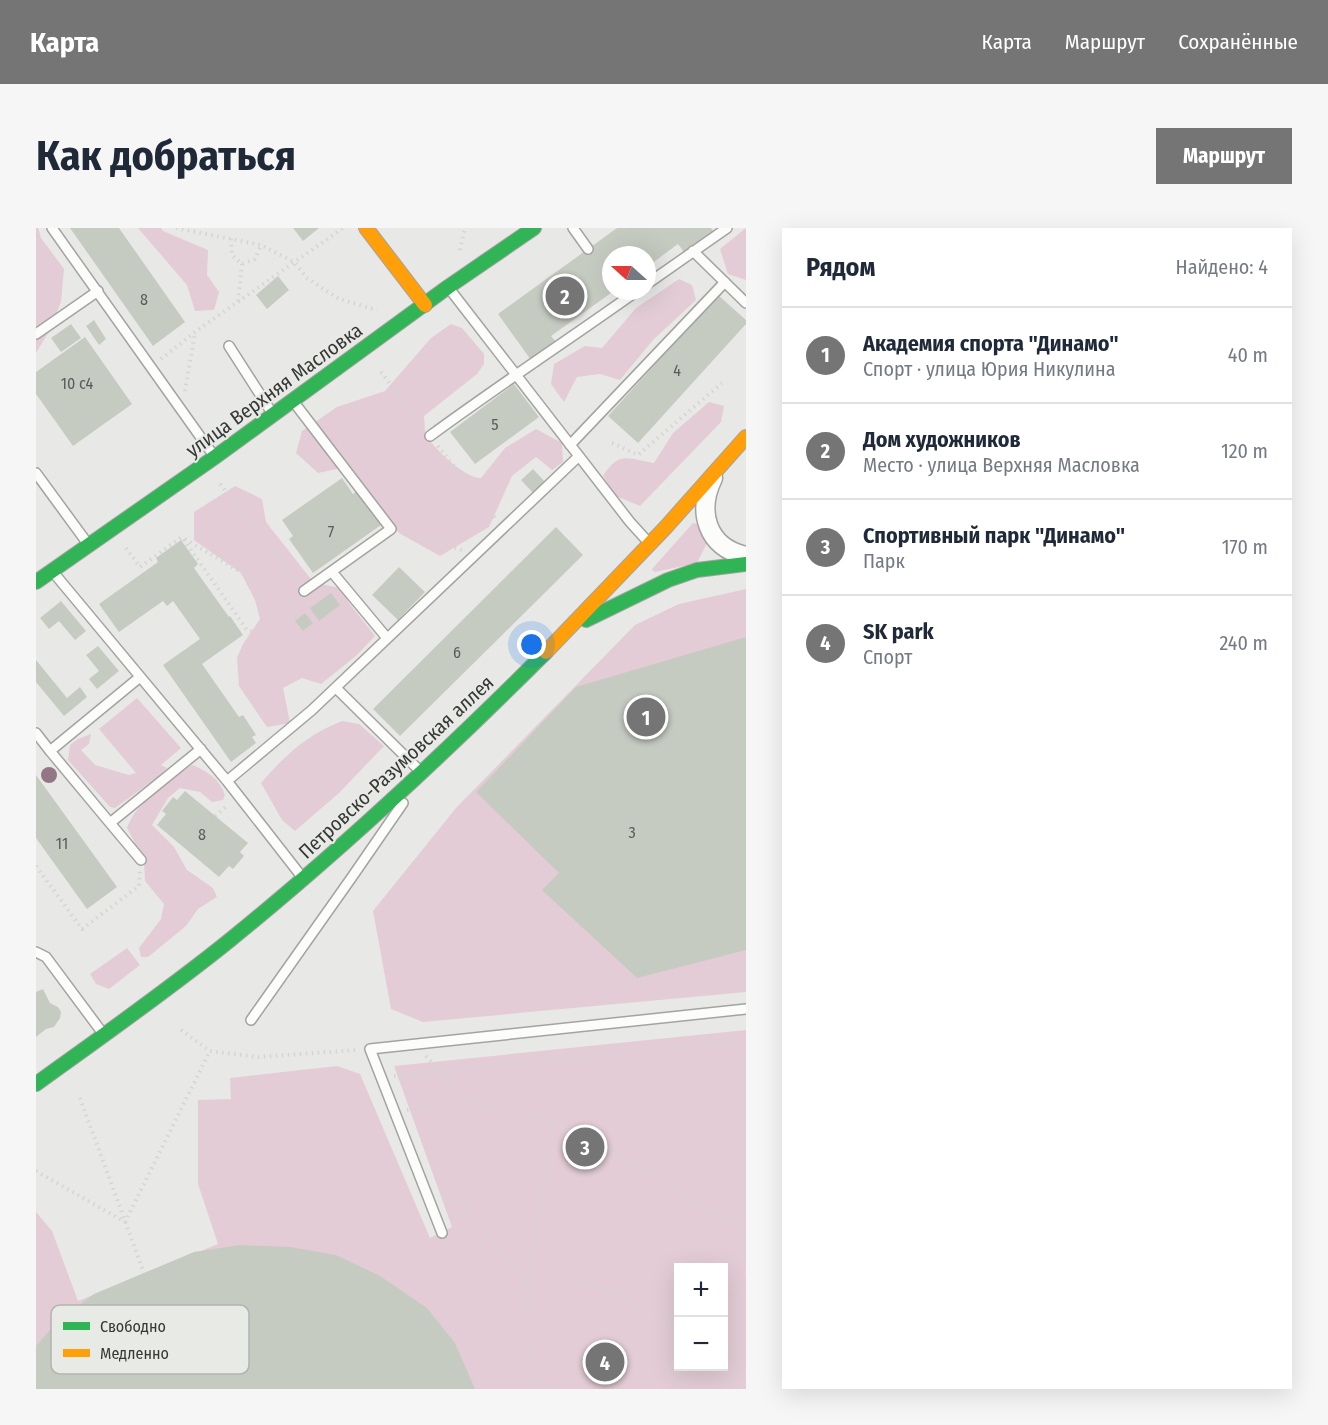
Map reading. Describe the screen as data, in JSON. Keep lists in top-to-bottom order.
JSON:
{
  "streets": {
    "street": ["улица Верхняя Масловка", "Петровско-Разумовская аллея"]
  },
  "house_numbers": [
    "8",
    "4",
    "10 с4",
    "5",
    "7",
    "6",
    "3",
    "8",
    "11"
  ],
  "legend": ["Свободно", "Медленно"],
  "north": "left",
  "page": {
    "header": "Карта",
    "nav": ["Карта", "Маршрут", "Сохранённые"],
    "buttons": "Маршрут",
    "title": "Как добраться",
    "heading": ["Рядом", "Найдено: 4"],
    "pins": [
      "2",
      "1",
      "3",
      "4"
    ],
    "list": [
      {
        "mark": "1",
        "name": "Академия спорта \"Динамо\"",
        "note": "Спорт · улица Юрия Никулина",
        "value": "40 m"
      },
      {
        "mark": "2",
        "name": "Дом художников",
        "note": "Место · улица Верхняя Масловка",
        "value": "120 m"
      },
      {
        "mark": "3",
        "name": "Спортивный парк \"Динамо\"",
        "note": "Парк",
        "value": "170 m"
      },
      {
        "mark": "4",
        "name": "SK park",
        "note": "Спорт",
        "value": "240 m"
      }
    ],
    "map_buttons": ["+", "−"]
  }
}
